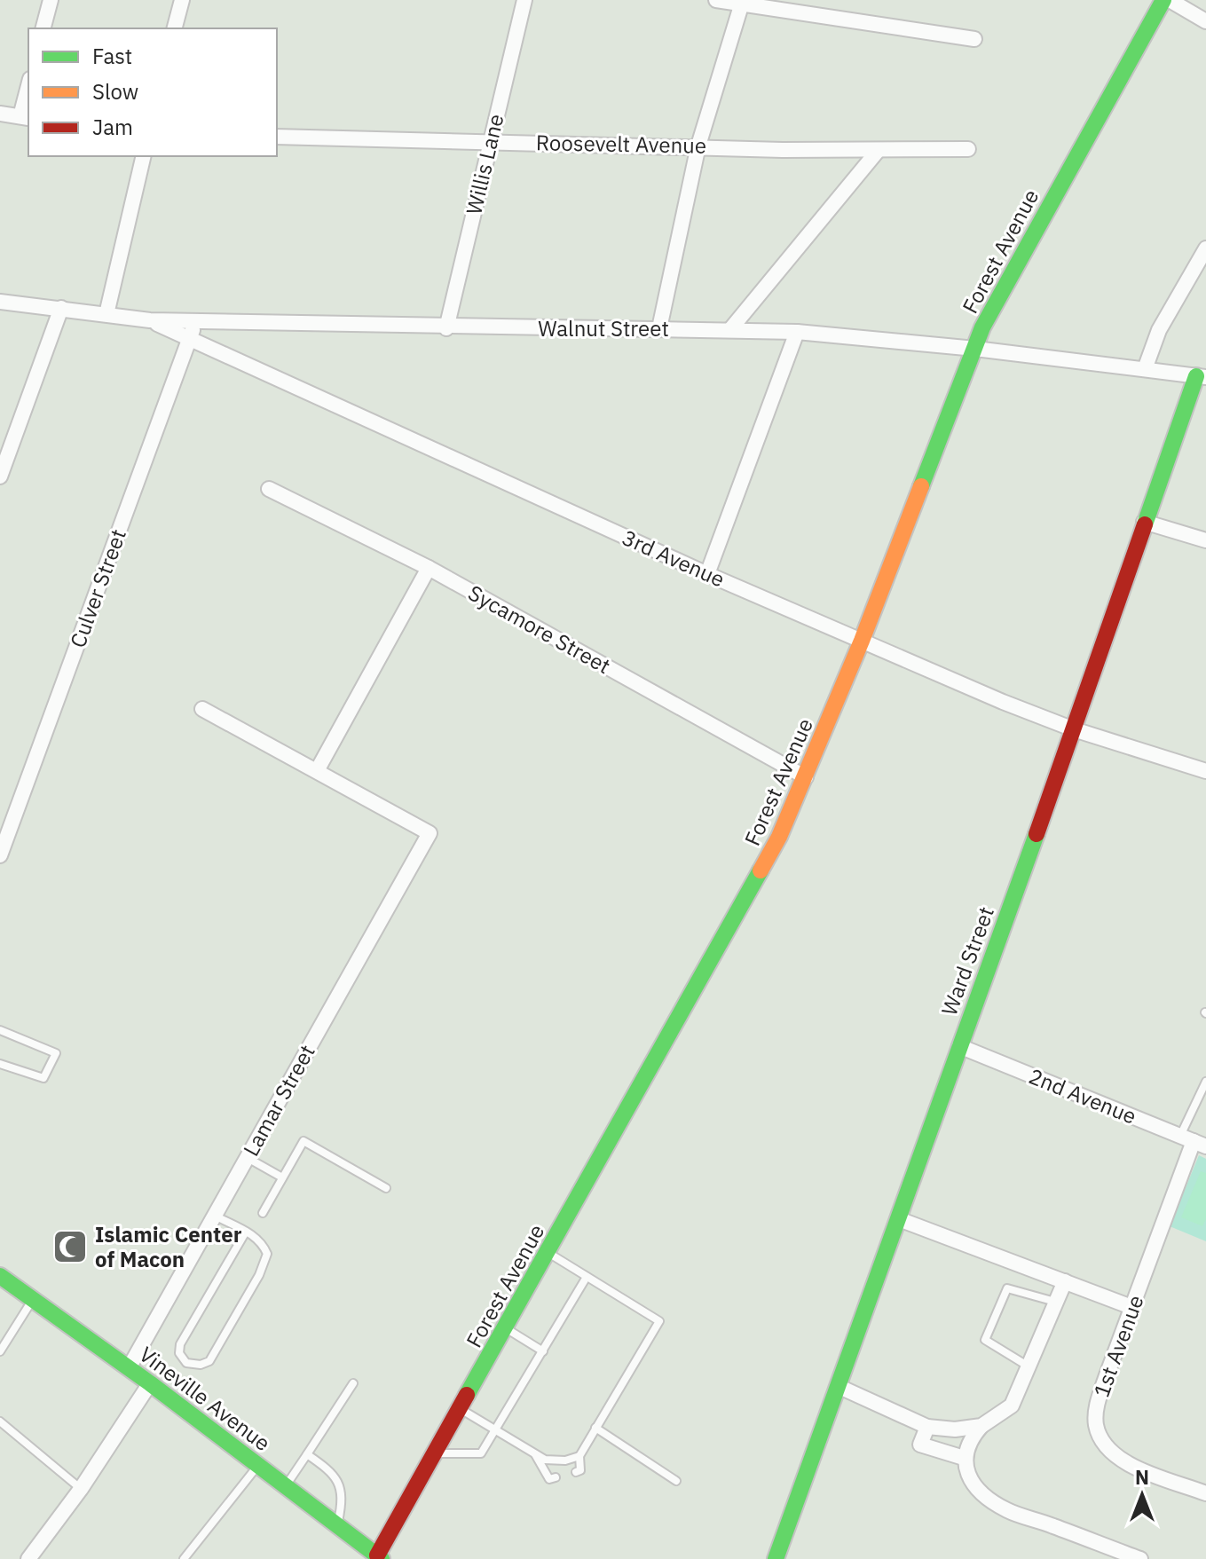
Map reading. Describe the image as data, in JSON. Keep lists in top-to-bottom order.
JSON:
{
  "streets": {
    "street": [
      "Roosevelt Avenue",
      "Willis Lane",
      "Forest Avenue",
      "Walnut Street",
      "3rd Avenue",
      "Culver Street",
      "Sycamore Street",
      "Ward Street",
      "2nd Avenue",
      "Lamar Street",
      "1st Avenue",
      "Vineville Avenue"
    ]
  },
  "crossings": [
    ["Roosevelt Avenue", "Willis Lane"],
    ["Willis Lane", "Walnut Street"],
    ["Forest Avenue", "Walnut Street"],
    ["Forest Avenue", "3rd Avenue"],
    ["Forest Avenue", "Sycamore Street"],
    ["Forest Avenue", "Vineville Avenue"],
    ["Walnut Street", "3rd Avenue"],
    ["Walnut Street", "Culver Street"],
    ["Walnut Street", "Ward Street"],
    ["3rd Avenue", "Culver Street"],
    ["3rd Avenue", "Ward Street"],
    ["Ward Street", "2nd Avenue"],
    ["2nd Avenue", "1st Avenue"],
    ["Lamar Street", "Vineville Avenue"]
  ],
  "places": {
    "mosque": ["Islamic Center of Macon"]
  },
  "legend": ["Fast", "Slow", "Jam"],
  "north": "top"
}
